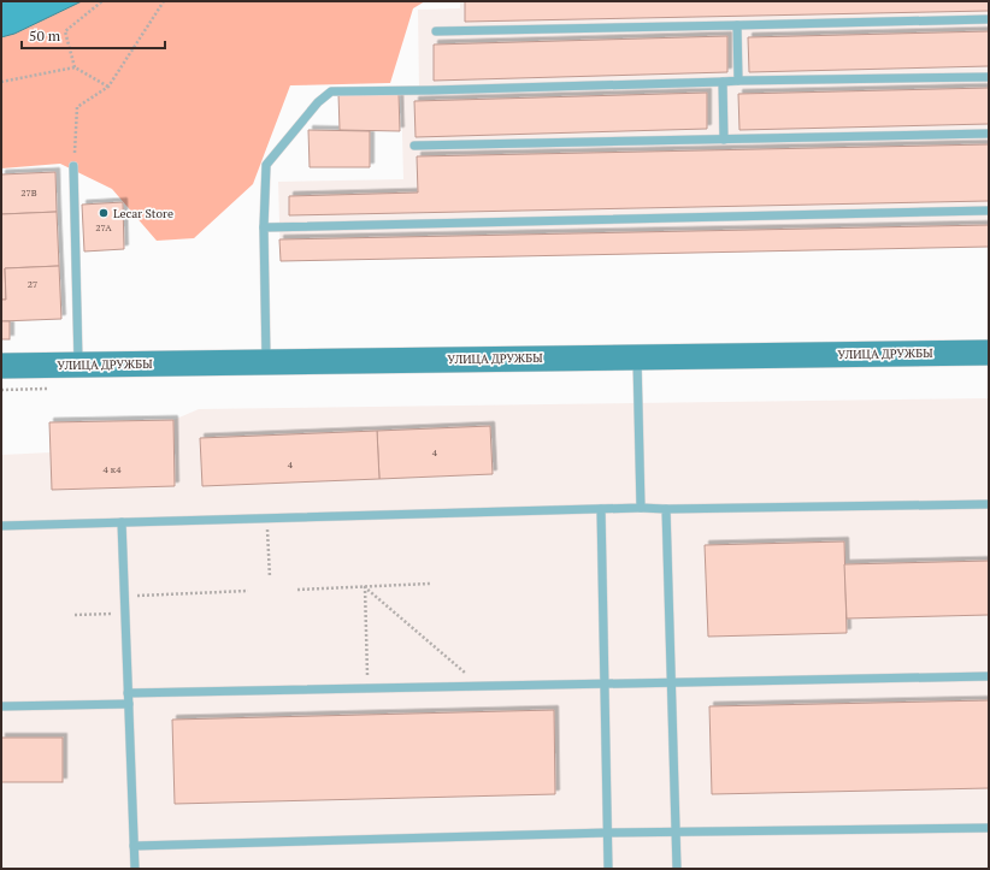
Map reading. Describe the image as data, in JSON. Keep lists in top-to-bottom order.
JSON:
{
  "streets": {
    "street": ["УЛИЦА ДРУЖБЫ"]
  },
  "places": ["Lecar Store"],
  "house_numbers": [
    "27В",
    "27А",
    "27",
    "4",
    "4",
    "4 к4"
  ],
  "scale_bar": "50 m"
}
